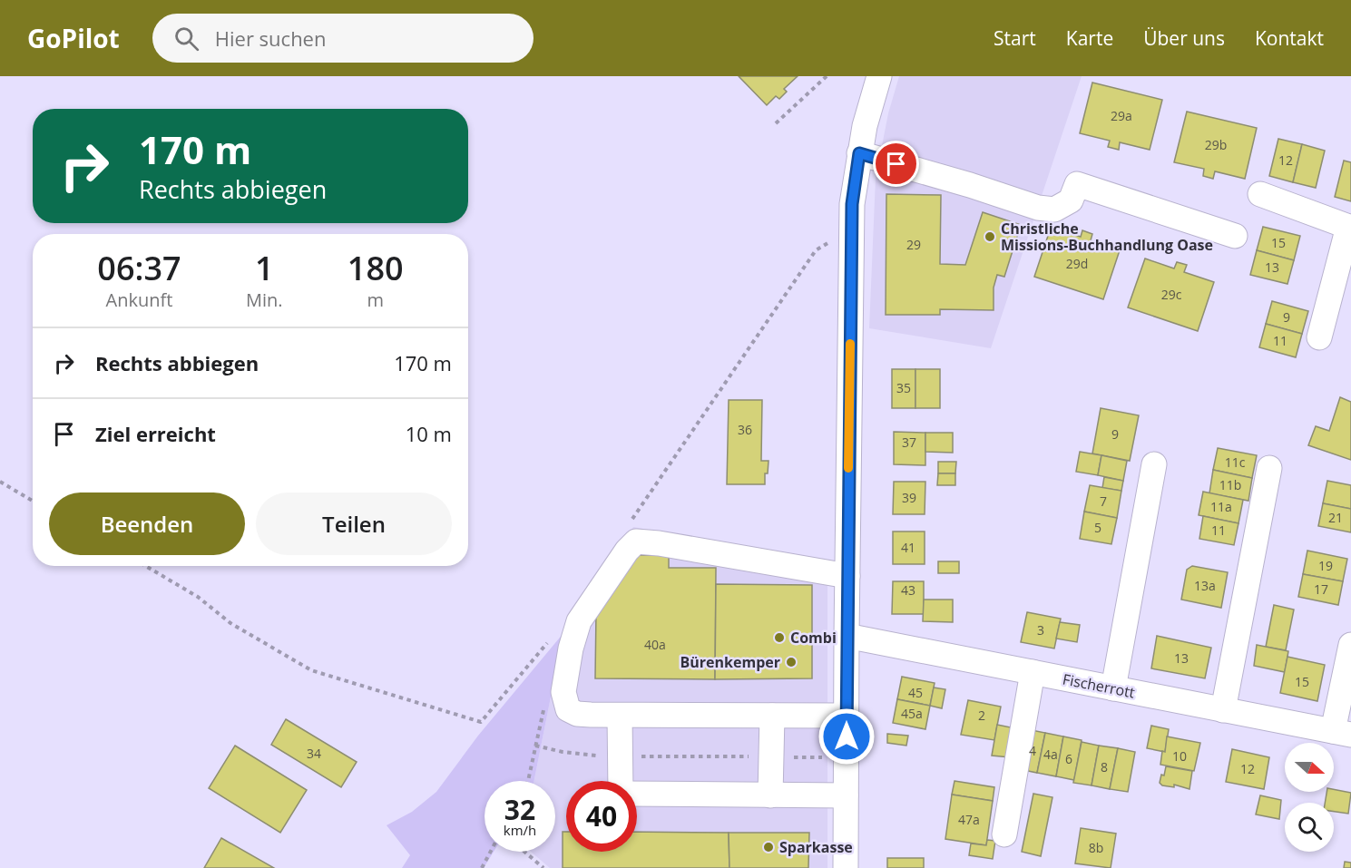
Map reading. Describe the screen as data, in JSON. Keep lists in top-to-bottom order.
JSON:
{
  "streets": {
    "street": ["Fischerrott"]
  },
  "places": [
    "Christliche Missions-Buchhandlung Oase",
    "Combi",
    "Bürenkemper",
    "Sparkasse"
  ],
  "house_numbers": [
    "29a",
    "29b",
    "12",
    "15",
    "29",
    "29d",
    "13",
    "29c",
    "9",
    "11",
    "35",
    "36",
    "9",
    "37",
    "11c",
    "11b",
    "39",
    "7",
    "11a",
    "21",
    "5",
    "11",
    "41",
    "19",
    "13a",
    "17",
    "43",
    "3",
    "40a",
    "13",
    "15",
    "45",
    "45a",
    "2",
    "4",
    "34",
    "4a",
    "10",
    "6",
    "8",
    "12",
    "47a",
    "8b"
  ],
  "north": "right",
  "page": {
    "header": "GoPilot",
    "search": "Hier suchen",
    "nav": [
      "Start",
      "Karte",
      "Über uns",
      "Kontakt"
    ],
    "turn": ["170 m", "Rechts abbiegen"],
    "eta": [
      "06:37",
      "Ankunft",
      "1",
      "Min.",
      "180",
      "m"
    ],
    "list": [
      {
        "name": "Rechts abbiegen",
        "value": "170 m"
      },
      {
        "name": "Ziel erreicht",
        "value": "10 m"
      }
    ],
    "buttons": ["Beenden", "Teilen"],
    "speed": "32 km/h",
    "limit": "40"
  }
}
